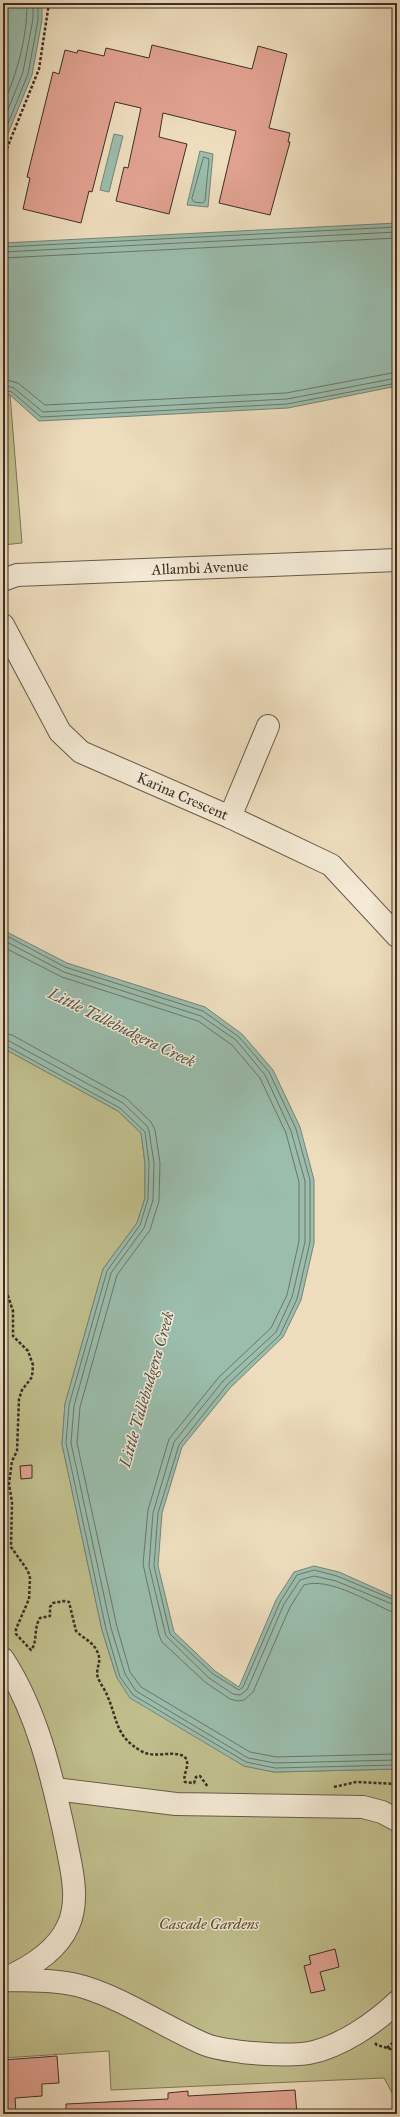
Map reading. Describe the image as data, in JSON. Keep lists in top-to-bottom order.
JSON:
{
  "streets": {
    "street": ["Allambi Avenue", "Karina Crescent"]
  },
  "water": ["Little Tallebudgera Creek"],
  "parks": ["Cascade Gardens"]
}
